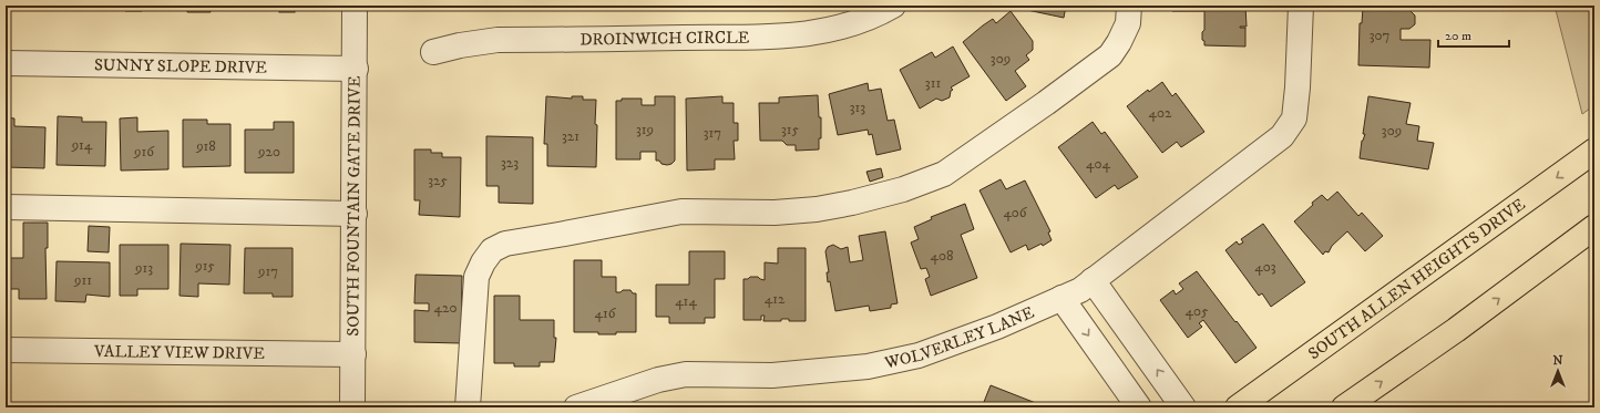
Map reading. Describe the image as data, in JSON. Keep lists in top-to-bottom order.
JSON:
{
  "streets": {
    "main road": ["SOUTH ALLEN HEIGHTS DRIVE"],
    "street": [
      "DROINWICH CIRCLE",
      "SUNNY SLOPE DRIVE",
      "SOUTH FOUNTAIN GATE DRIVE",
      "WOLVERLEY LANE",
      "VALLEY VIEW DRIVE"
    ]
  },
  "crossings": [
    ["SUNNY SLOPE DRIVE", "SOUTH FOUNTAIN GATE DRIVE"],
    ["SOUTH FOUNTAIN GATE DRIVE", "VALLEY VIEW DRIVE"]
  ],
  "house_numbers": [
    "307",
    "309",
    "311",
    "313",
    "402",
    "319",
    "315",
    "309",
    "317",
    "321",
    "914",
    "918",
    "916",
    "920",
    "323",
    "404",
    "325",
    "406",
    "408",
    "915",
    "403",
    "913",
    "917",
    "911",
    "412",
    "414",
    "420",
    "405",
    "416"
  ],
  "scale_bar": "20 m",
  "north": "top"
}
